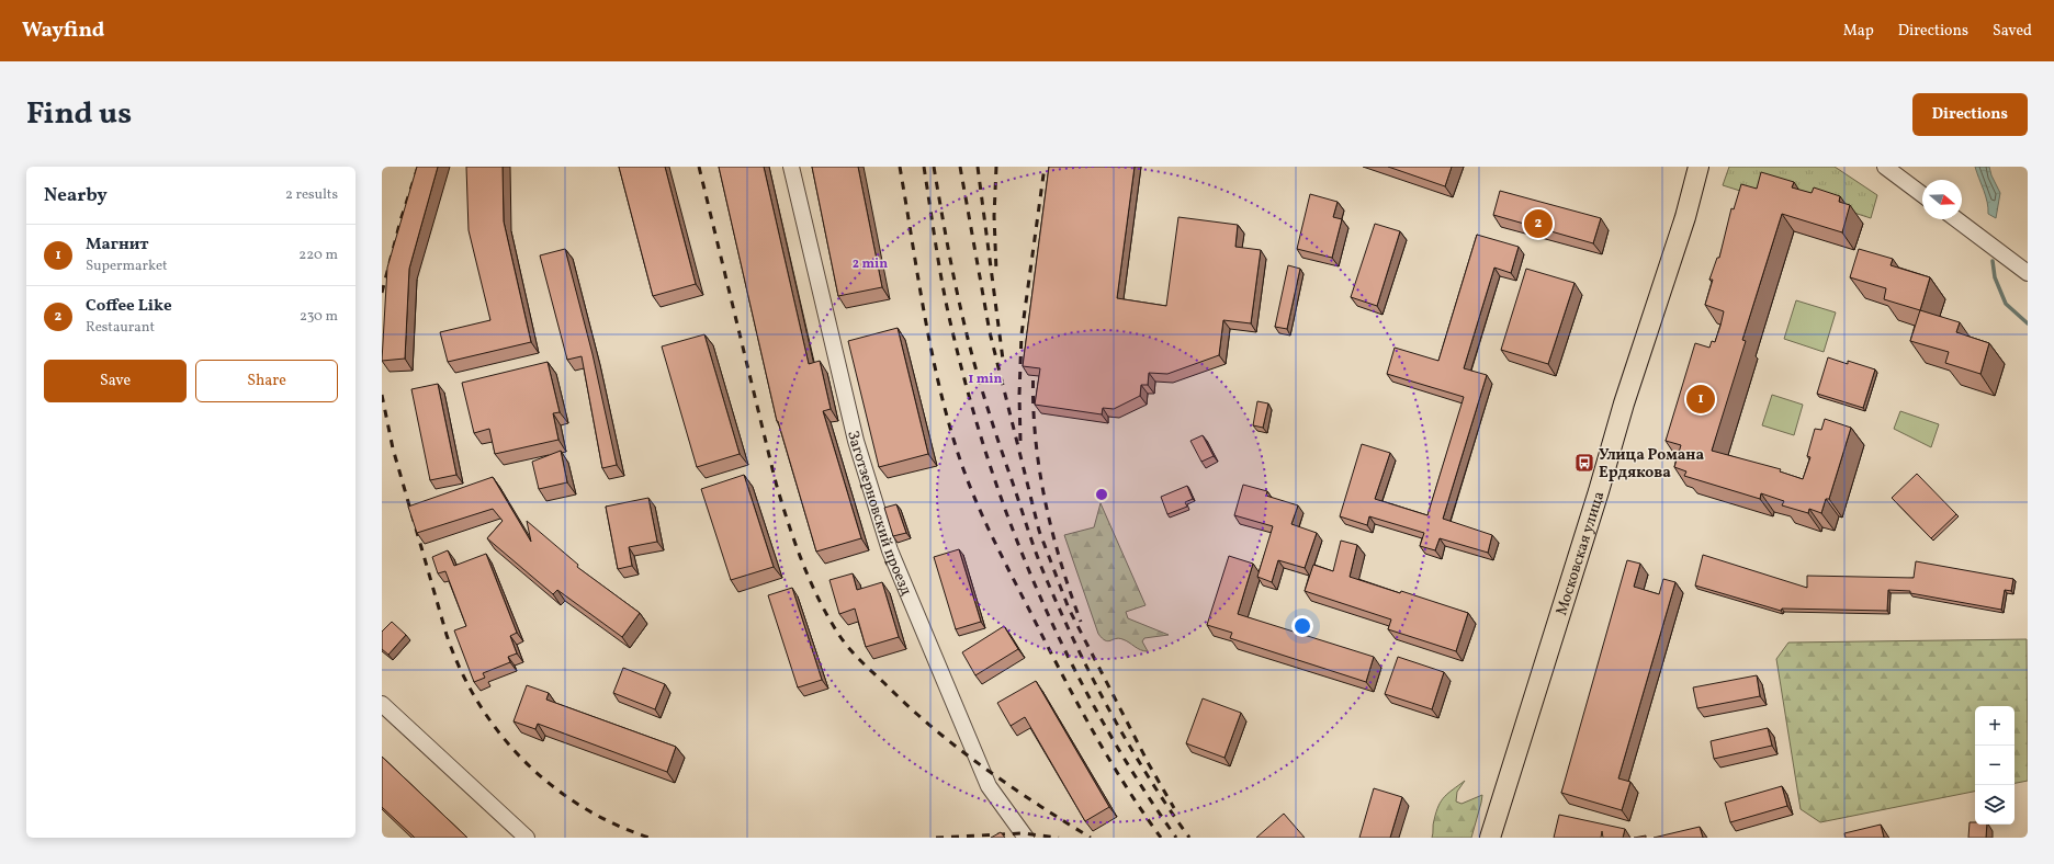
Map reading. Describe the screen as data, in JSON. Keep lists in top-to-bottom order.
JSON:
{
  "streets": {
    "main road": ["Московская улица"],
    "street": ["Заготзерновский проезд"]
  },
  "places": {
    "bus stop": ["Улица Романа Ердякова"]
  },
  "north": "right",
  "page": {
    "header": "Wayfind",
    "nav": ["Map", "Directions", "Saved"],
    "title": "Find us",
    "buttons": [
      "Directions",
      ["Save", "Share"]
    ],
    "heading": ["Nearby", "2 results"],
    "pins": ["2", "1"],
    "list": [
      {
        "mark": "1",
        "name": "Магнит",
        "note": "Supermarket",
        "value": "220 m"
      },
      {
        "mark": "2",
        "name": "Coffee Like",
        "note": "Restaurant",
        "value": "230 m"
      }
    ],
    "map_buttons": ["+", "−"]
  },
  "rings": ["2 min", "1 min"]
}
